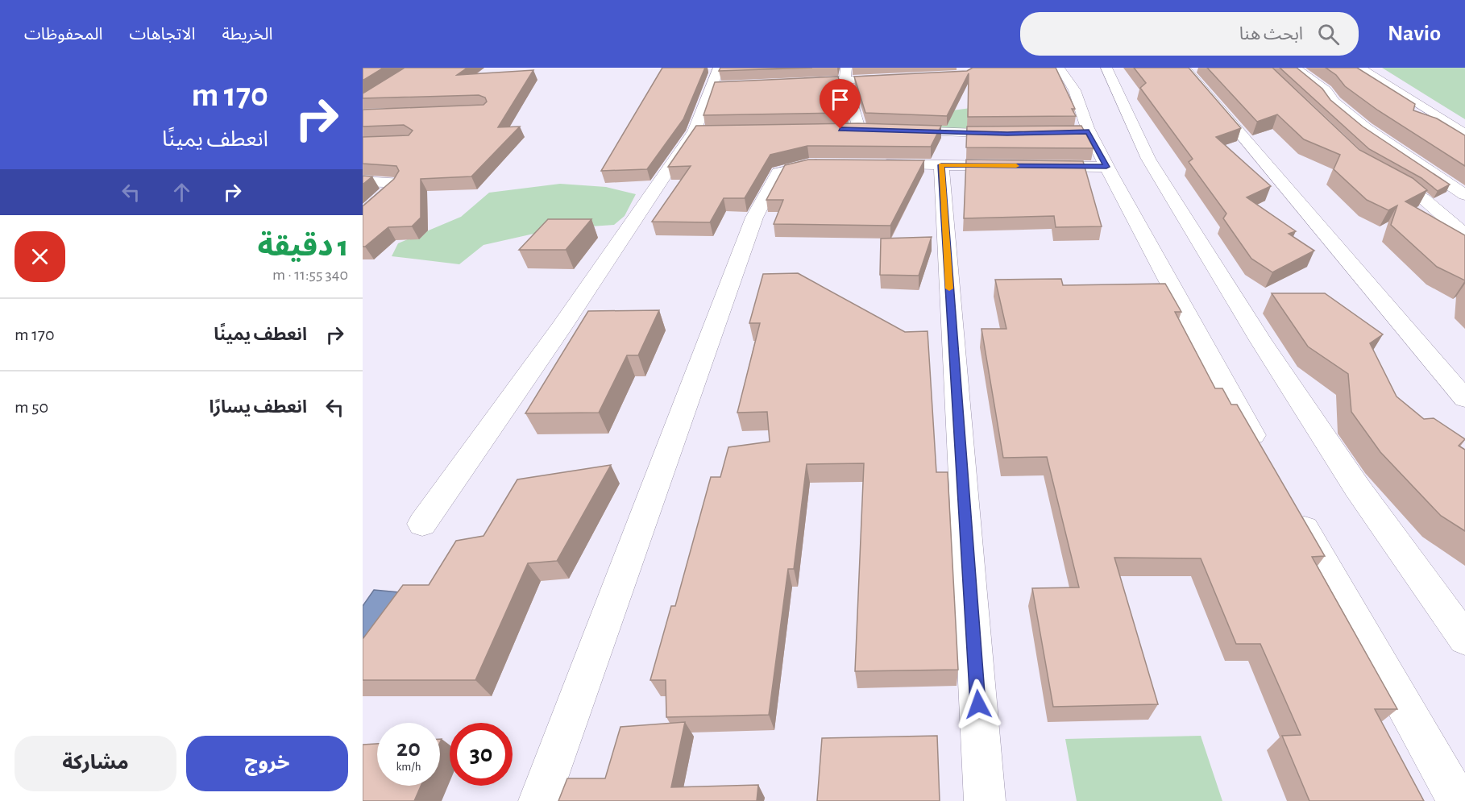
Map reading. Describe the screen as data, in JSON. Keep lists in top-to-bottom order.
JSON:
{
  "page": {
    "header": "Navio",
    "search": "ابحث هنا",
    "nav": ["الخريطة", "الاتجاهات", "المحفوظات"],
    "turn": ["170 m", "انعطف يمينًا"],
    "heading": ["1 دقيقة", "340 m · 11:55"],
    "list": [
      {
        "name": "انعطف يمينًا",
        "value": "170 m"
      },
      {
        "name": "انعطف يسارًا",
        "value": "50 m"
      }
    ],
    "speed": "20 km/h",
    "limit": "30",
    "buttons": ["خروج", "مشاركة"]
  }
}
